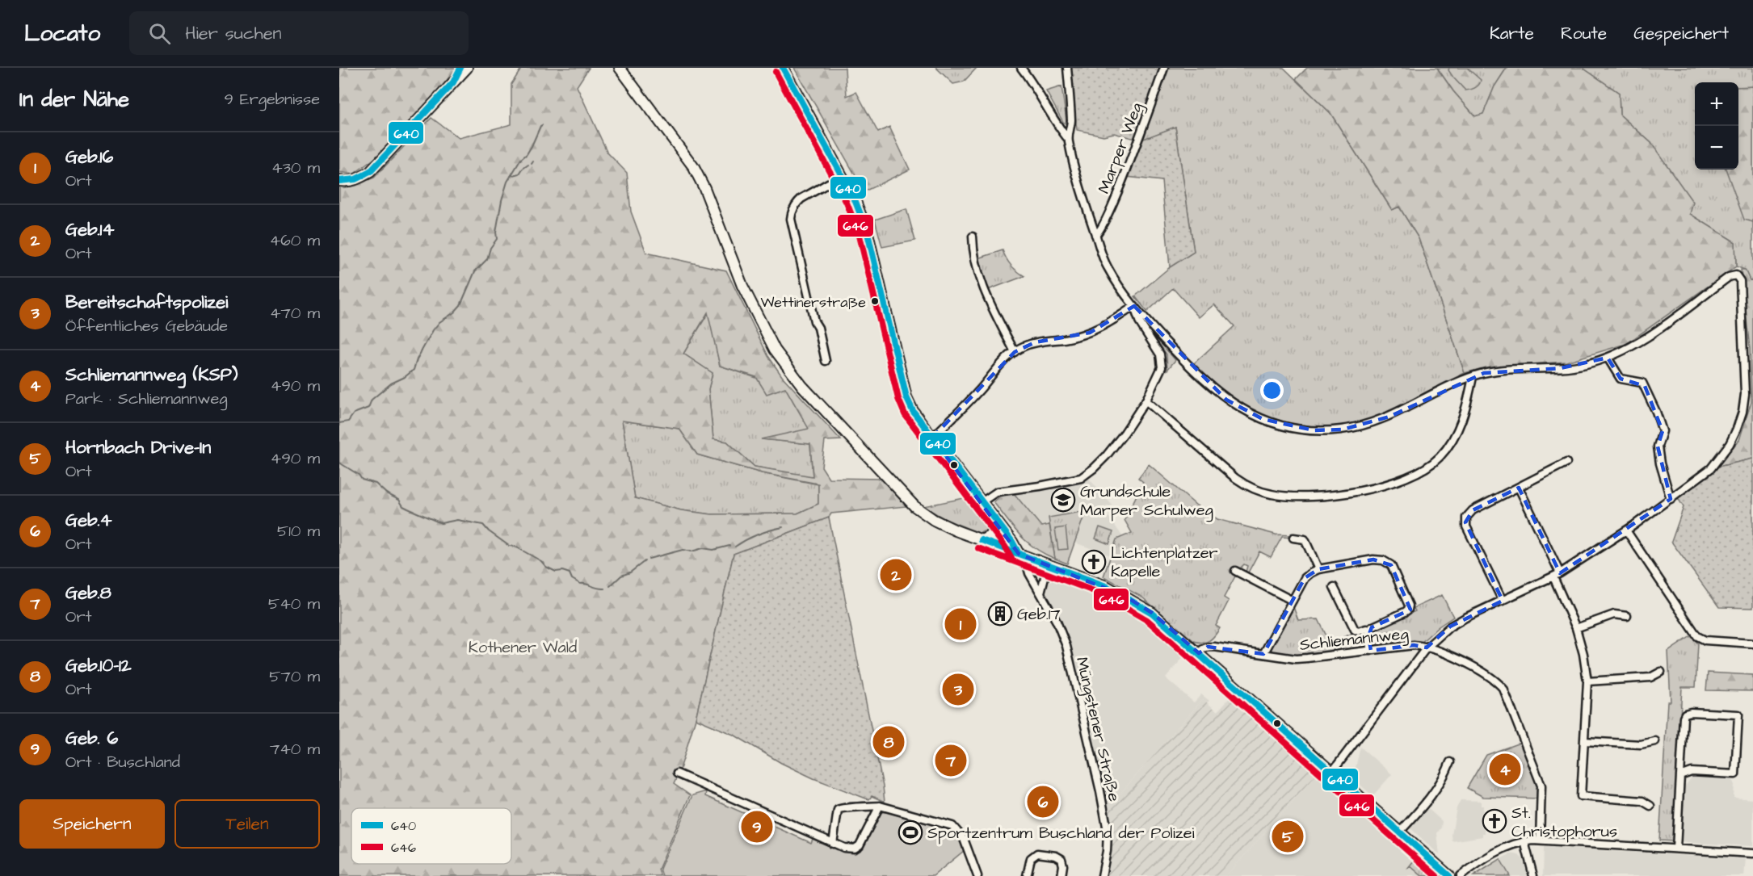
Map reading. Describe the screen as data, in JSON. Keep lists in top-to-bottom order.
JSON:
{
  "streets": {
    "street": ["Marper Weg", "Schliemannweg", "Müngstener Straße"]
  },
  "parks": ["Kothener Wald"],
  "places": {
    "other": ["Wettinerstraße"],
    "school or university": ["Grundschule Marper Schulweg"],
    "church": ["Lichtenplatzer Kapelle", "St. Christophorus"],
    "building": ["Geb.17"],
    "sports": ["Sportzentrum Buschland der Polizei"]
  },
  "lines": ["transit line 640", "transit line 646"],
  "legend": ["640", "646"],
  "page": {
    "header": "Locato",
    "search": "Hier suchen",
    "nav": ["Karte", "Route", "Gespeichert"],
    "heading": ["In der Nähe", "9 Ergebnisse"],
    "map_buttons": ["+", "−"],
    "list": [
      {
        "mark": "1",
        "name": "Geb.16",
        "note": "Ort",
        "value": "430 m"
      },
      {
        "mark": "2",
        "name": "Geb.14",
        "note": "Ort",
        "value": "460 m"
      },
      {
        "mark": "3",
        "name": "Bereitschaftspolizei",
        "note": "Öffentliches Gebäude",
        "value": "470 m"
      },
      {
        "mark": "4",
        "name": "Schliemannweg (KSP)",
        "note": "Park · Schliemannweg",
        "value": "490 m"
      },
      {
        "mark": "5",
        "name": "Hornbach Drive-In",
        "note": "Ort",
        "value": "490 m"
      },
      {
        "mark": "6",
        "name": "Geb.4",
        "note": "Ort",
        "value": "510 m"
      },
      {
        "mark": "7",
        "name": "Geb.8",
        "note": "Ort",
        "value": "540 m"
      },
      {
        "mark": "8",
        "name": "Geb.10-12",
        "note": "Ort",
        "value": "570 m"
      },
      {
        "mark": "9",
        "name": "Geb. 6",
        "note": "Ort · Buschland",
        "value": "740 m"
      }
    ],
    "pins": [
      "2",
      "1",
      "3",
      "8",
      "7",
      "4",
      "6",
      "9",
      "5"
    ],
    "buttons": ["Speichern", "Teilen"]
  }
}
